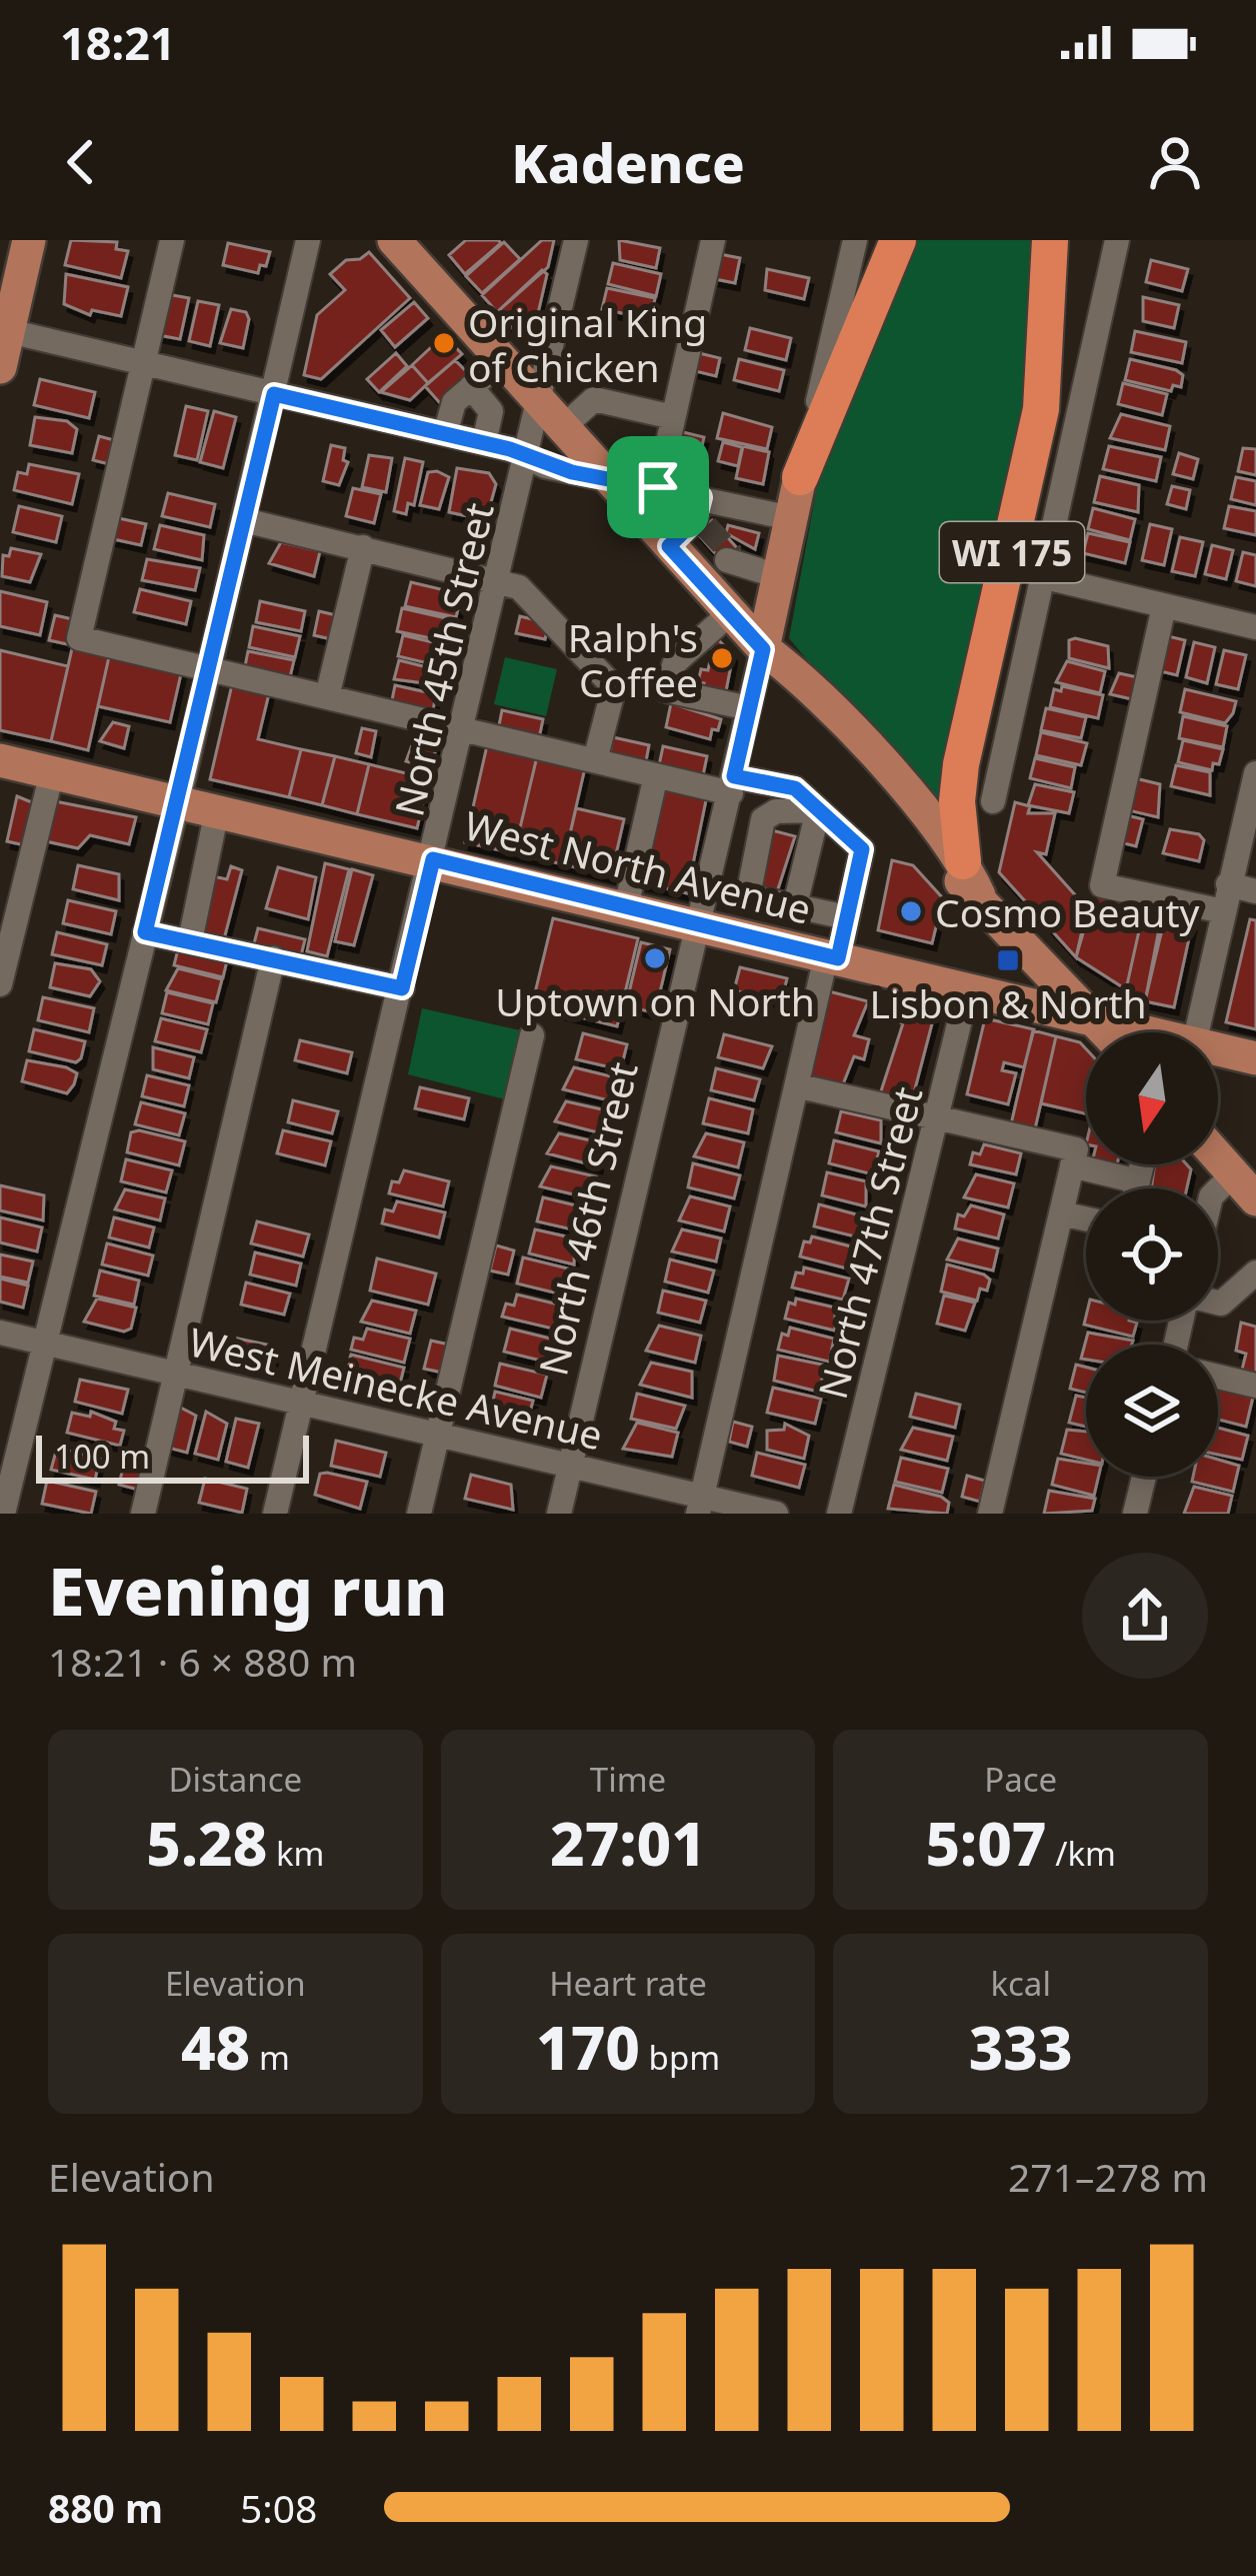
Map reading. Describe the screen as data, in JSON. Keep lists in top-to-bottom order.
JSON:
{
  "streets": {
    "highway": ["WI 175"],
    "main road": ["West North Avenue", "North 46th Street"],
    "street": ["North 45th Street", "North 47th Street", "West Meinecke Avenue"]
  },
  "crossings": [
    ["WI 175", "West North Avenue"],
    ["WI 175", "North 46th Street"],
    ["North 45th Street", "West North Avenue"],
    ["North 45th Street", "West Meinecke Avenue"],
    ["West North Avenue", "North 46th Street"],
    ["West North Avenue", "North 47th Street"],
    ["North 46th Street", "West Meinecke Avenue"]
  ],
  "places": {
    "other": [
      "Original King of Chicken",
      "Ralph's Coffee",
      "Cosmo Beauty",
      "Uptown on North"
    ],
    "transit": ["Lisbon & North"]
  },
  "scale_bar": "100 m",
  "north": "bottom",
  "page": {
    "status": "18:21",
    "header": "Kadence",
    "scale": "100 m",
    "heading": ["Evening run", "18:21 · 6 × 880 m"],
    "stats": [
      ["Distance", "5.28 km"],
      ["Time", "27:01"],
      ["Pace", "5:07 /km"],
      ["Elevation", "48 m"],
      ["Heart rate", "170 bpm"],
      ["kcal", "333"]
    ],
    "chart": ["Elevation", "271–278 m"],
    "list": [
      {
        "name": "880 m",
        "note": "5:08"
      }
    ]
  }
}
